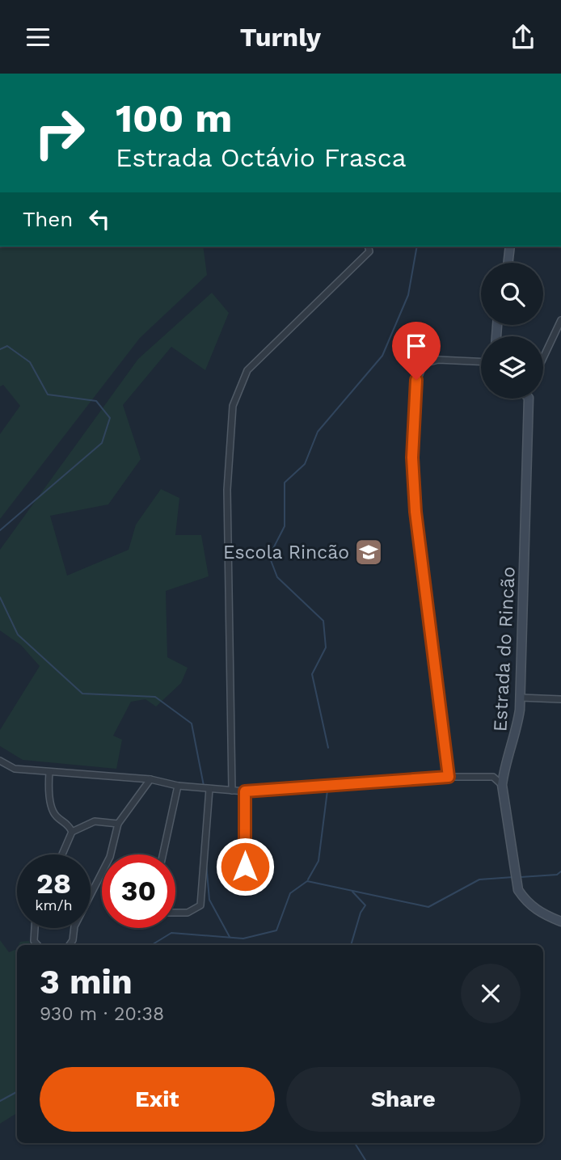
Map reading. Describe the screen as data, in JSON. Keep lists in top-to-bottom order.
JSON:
{
  "streets": {
    "street": ["Estrada do Rincão"]
  },
  "places": {
    "school or university": ["Escola Rincão"]
  },
  "page": {
    "header": "Turnly",
    "turn": ["100 m", "Estrada Octávio Frasca"],
    "then": "Then",
    "speed": "28 km/h",
    "limit": "30",
    "heading": ["3 min", "930 m · 20:38"],
    "buttons": ["Exit", "Share"]
  }
}
